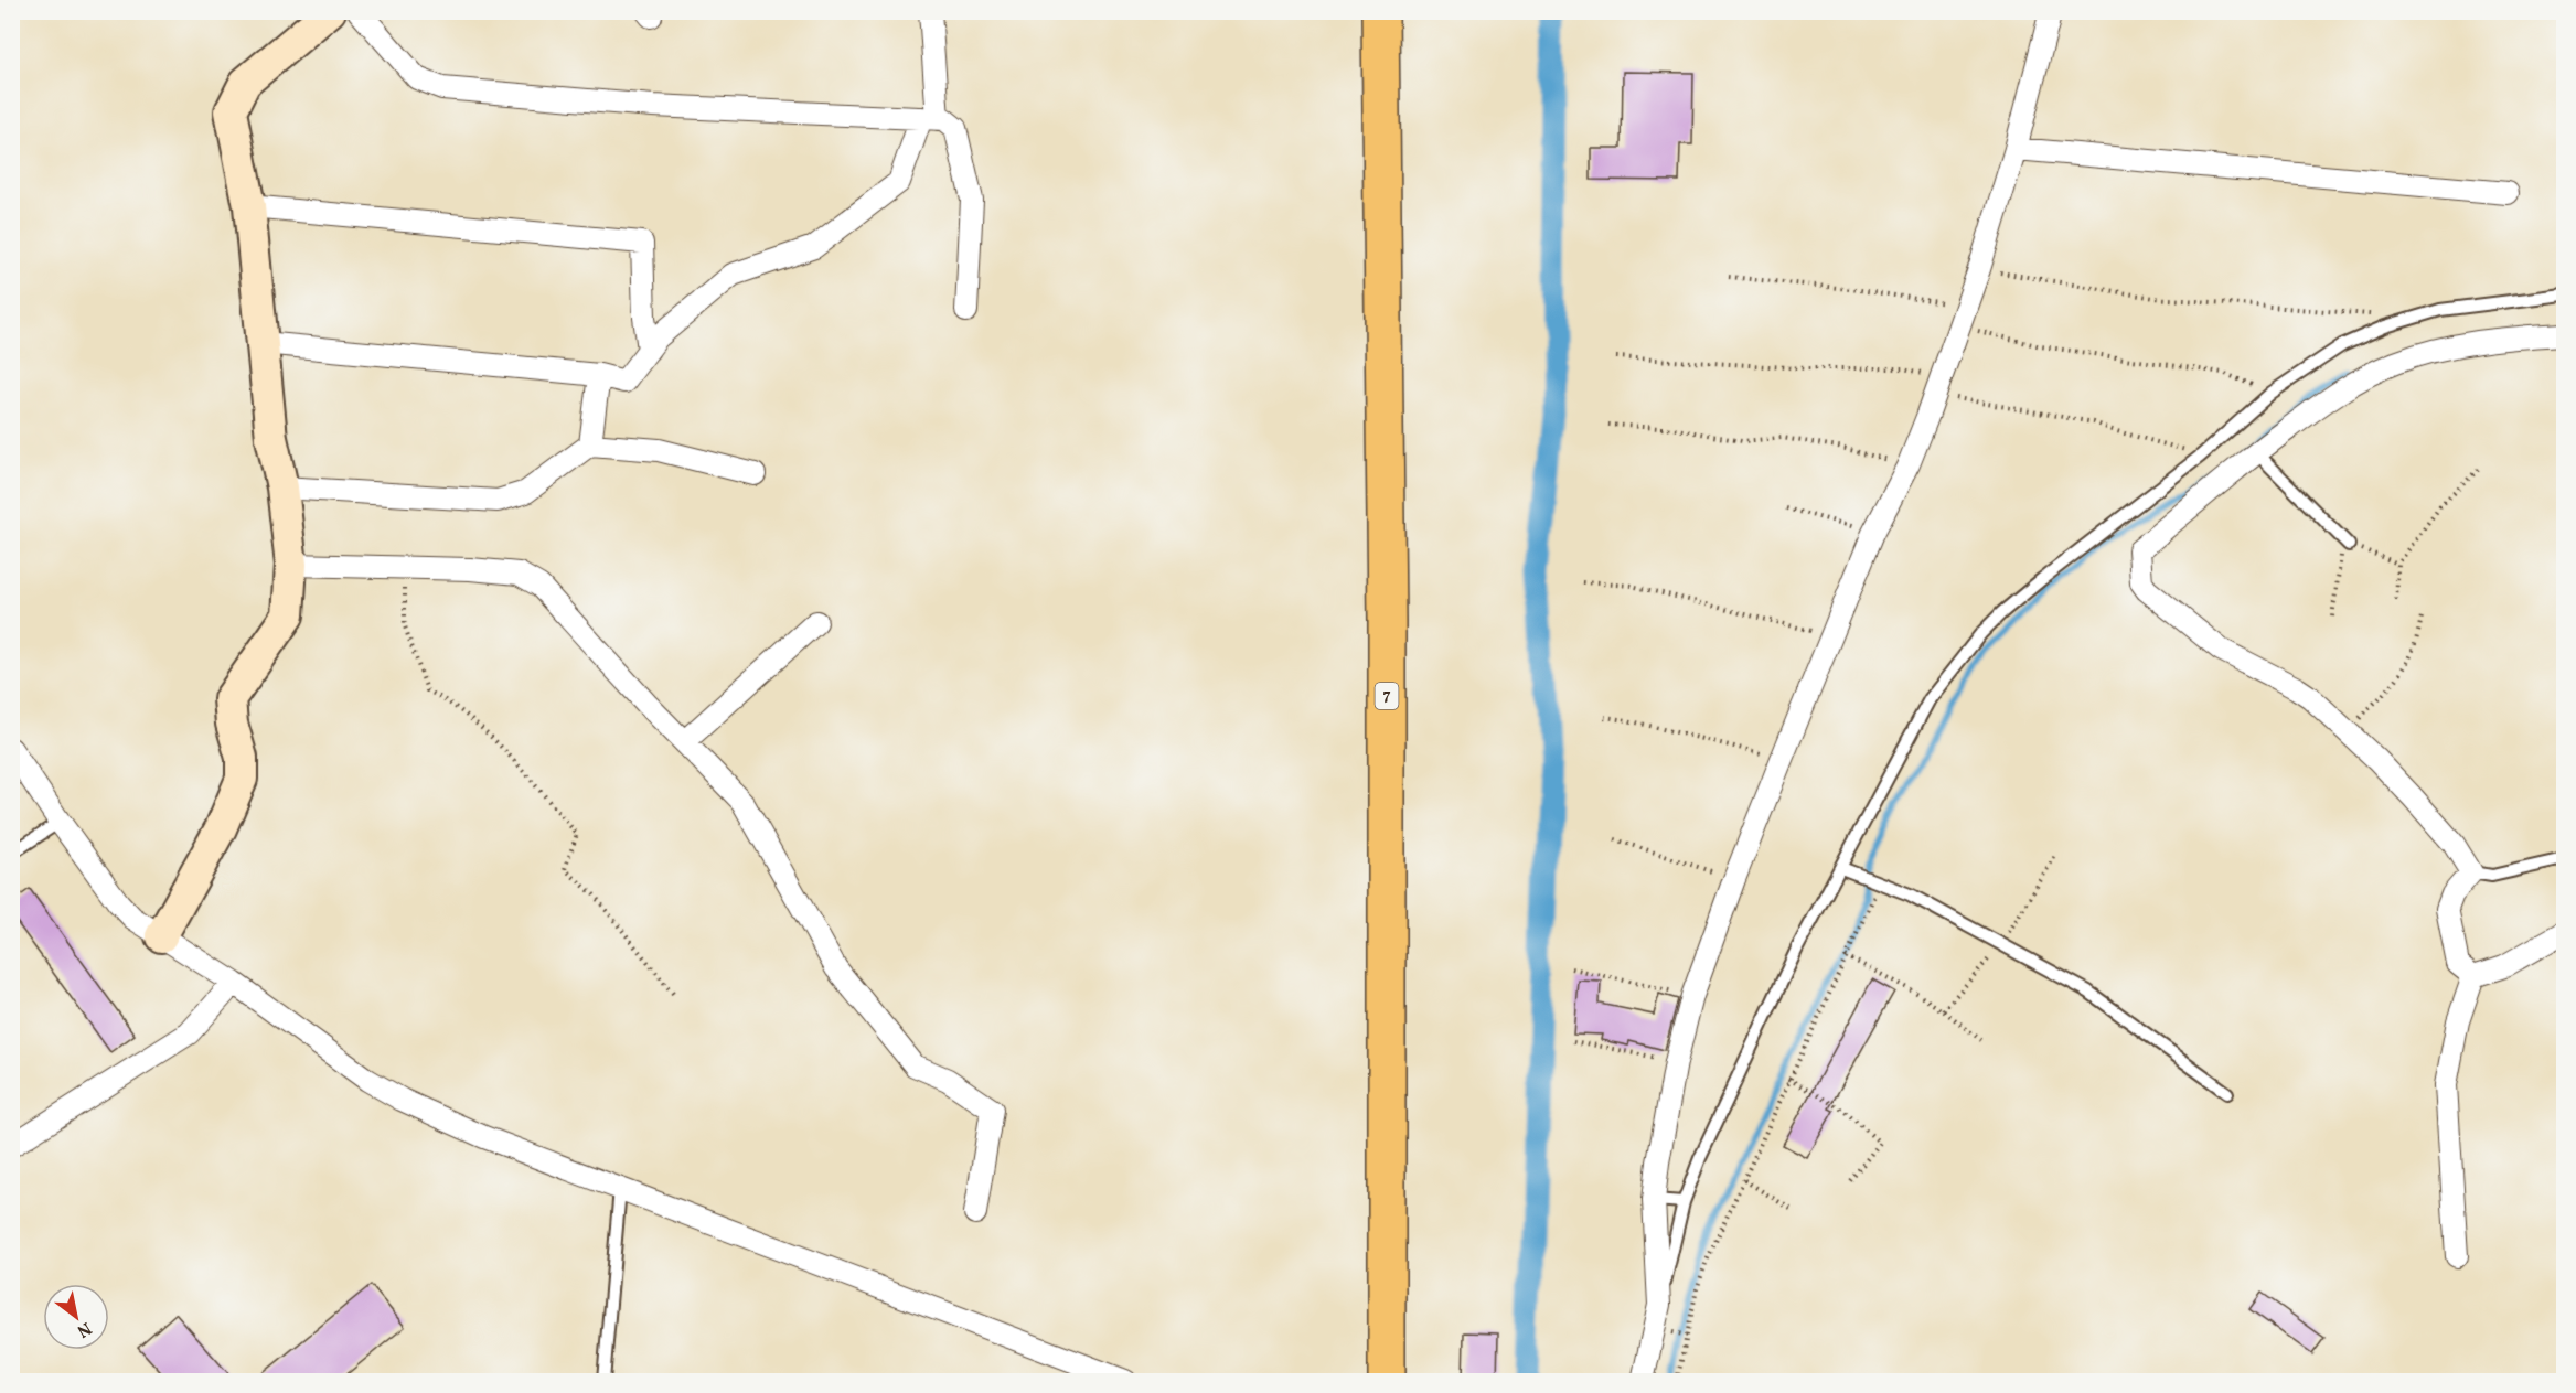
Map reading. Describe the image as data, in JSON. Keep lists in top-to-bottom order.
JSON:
{
  "streets": {
    "highway": ["7"]
  },
  "north": "bottom right"
}
